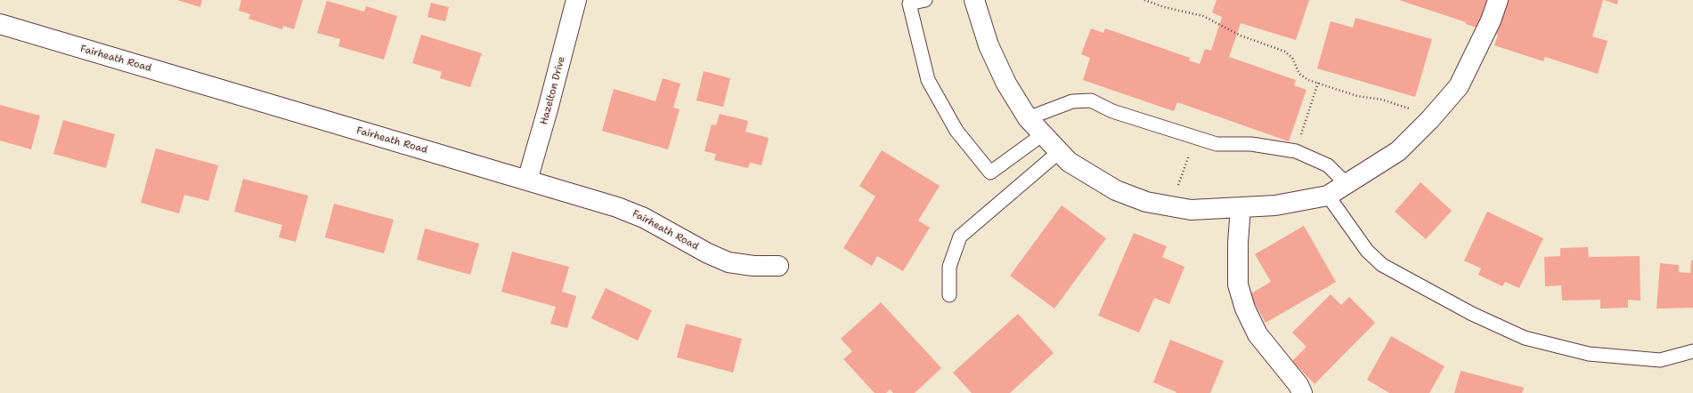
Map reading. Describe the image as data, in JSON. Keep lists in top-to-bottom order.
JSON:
{
  "streets": {
    "street": ["Fairheath Road", "Hazelton Drive"]
  },
  "crossings": [
    ["Fairheath Road", "Hazelton Drive"]
  ]
}
